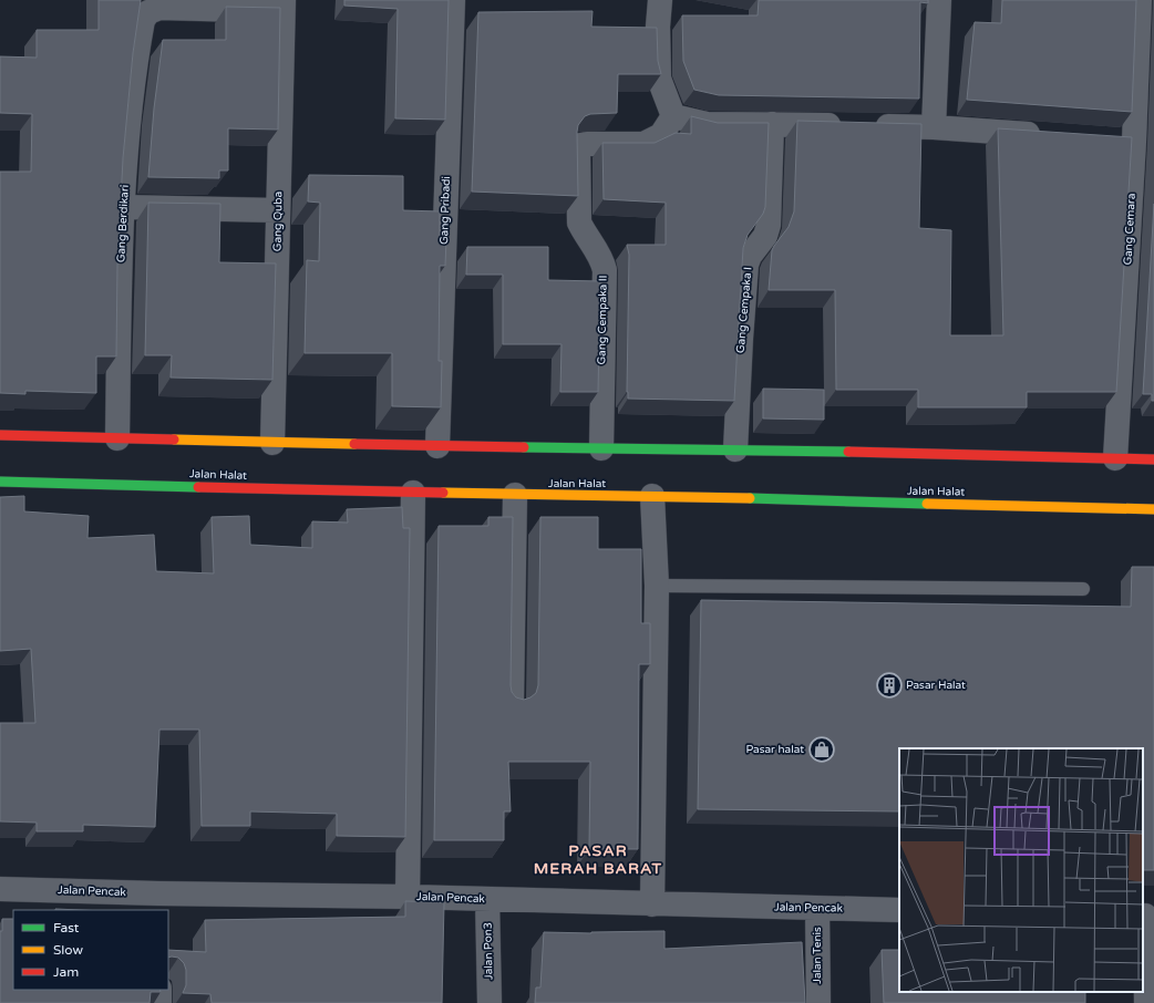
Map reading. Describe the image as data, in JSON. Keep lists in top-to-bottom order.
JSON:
{
  "streets": {
    "main road": ["Jalan Halat"],
    "street": [
      "Gang Pribadi",
      "Gang Quba",
      "Gang Berdikari",
      "Gang Cemara",
      "Gang Cempaka I",
      "Gang Cempaka II",
      "Jalan Pencak",
      "Jalan Pon3",
      "Jalan Tenis"
    ]
  },
  "crossings": [
    ["Gang Quba", "Gang Berdikari"],
    ["Jalan Pencak", "Jalan Pon3"],
    ["Jalan Pencak", "Jalan Tenis"]
  ],
  "districts": ["PASAR MERAH BARAT"],
  "places": {
    "building": ["Pasar Halat"],
    "shop": ["Pasar halat"]
  },
  "legend": ["Fast", "Slow", "Jam"]
}
